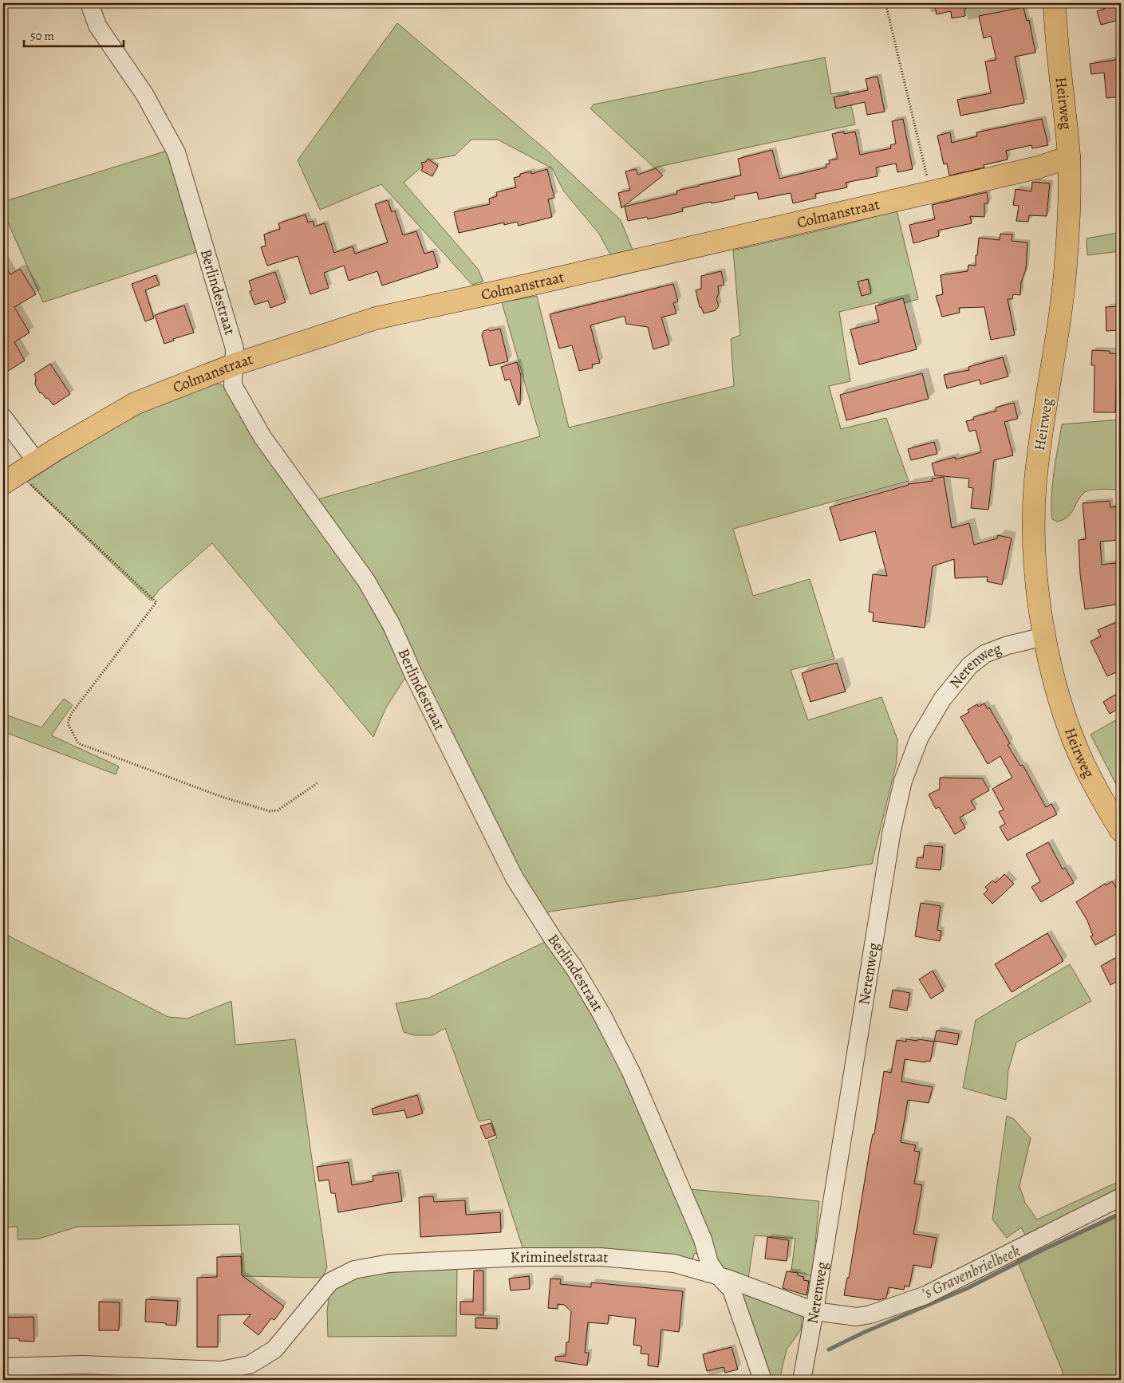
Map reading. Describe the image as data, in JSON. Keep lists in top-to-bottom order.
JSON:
{
  "streets": {
    "main road": ["Heirweg", "Colmanstraat"],
    "street": ["Berlindestraat", "Nerenweg", "Krimineelstraat"]
  },
  "crossings": [
    ["Heirweg", "Colmanstraat"],
    ["Heirweg", "Nerenweg"],
    ["Colmanstraat", "Berlindestraat"],
    ["Berlindestraat", "Krimineelstraat"],
    ["Nerenweg", "Krimineelstraat"]
  ],
  "water": ["'s Gravenbrielbeek"],
  "scale_bar": "50 m"
}
